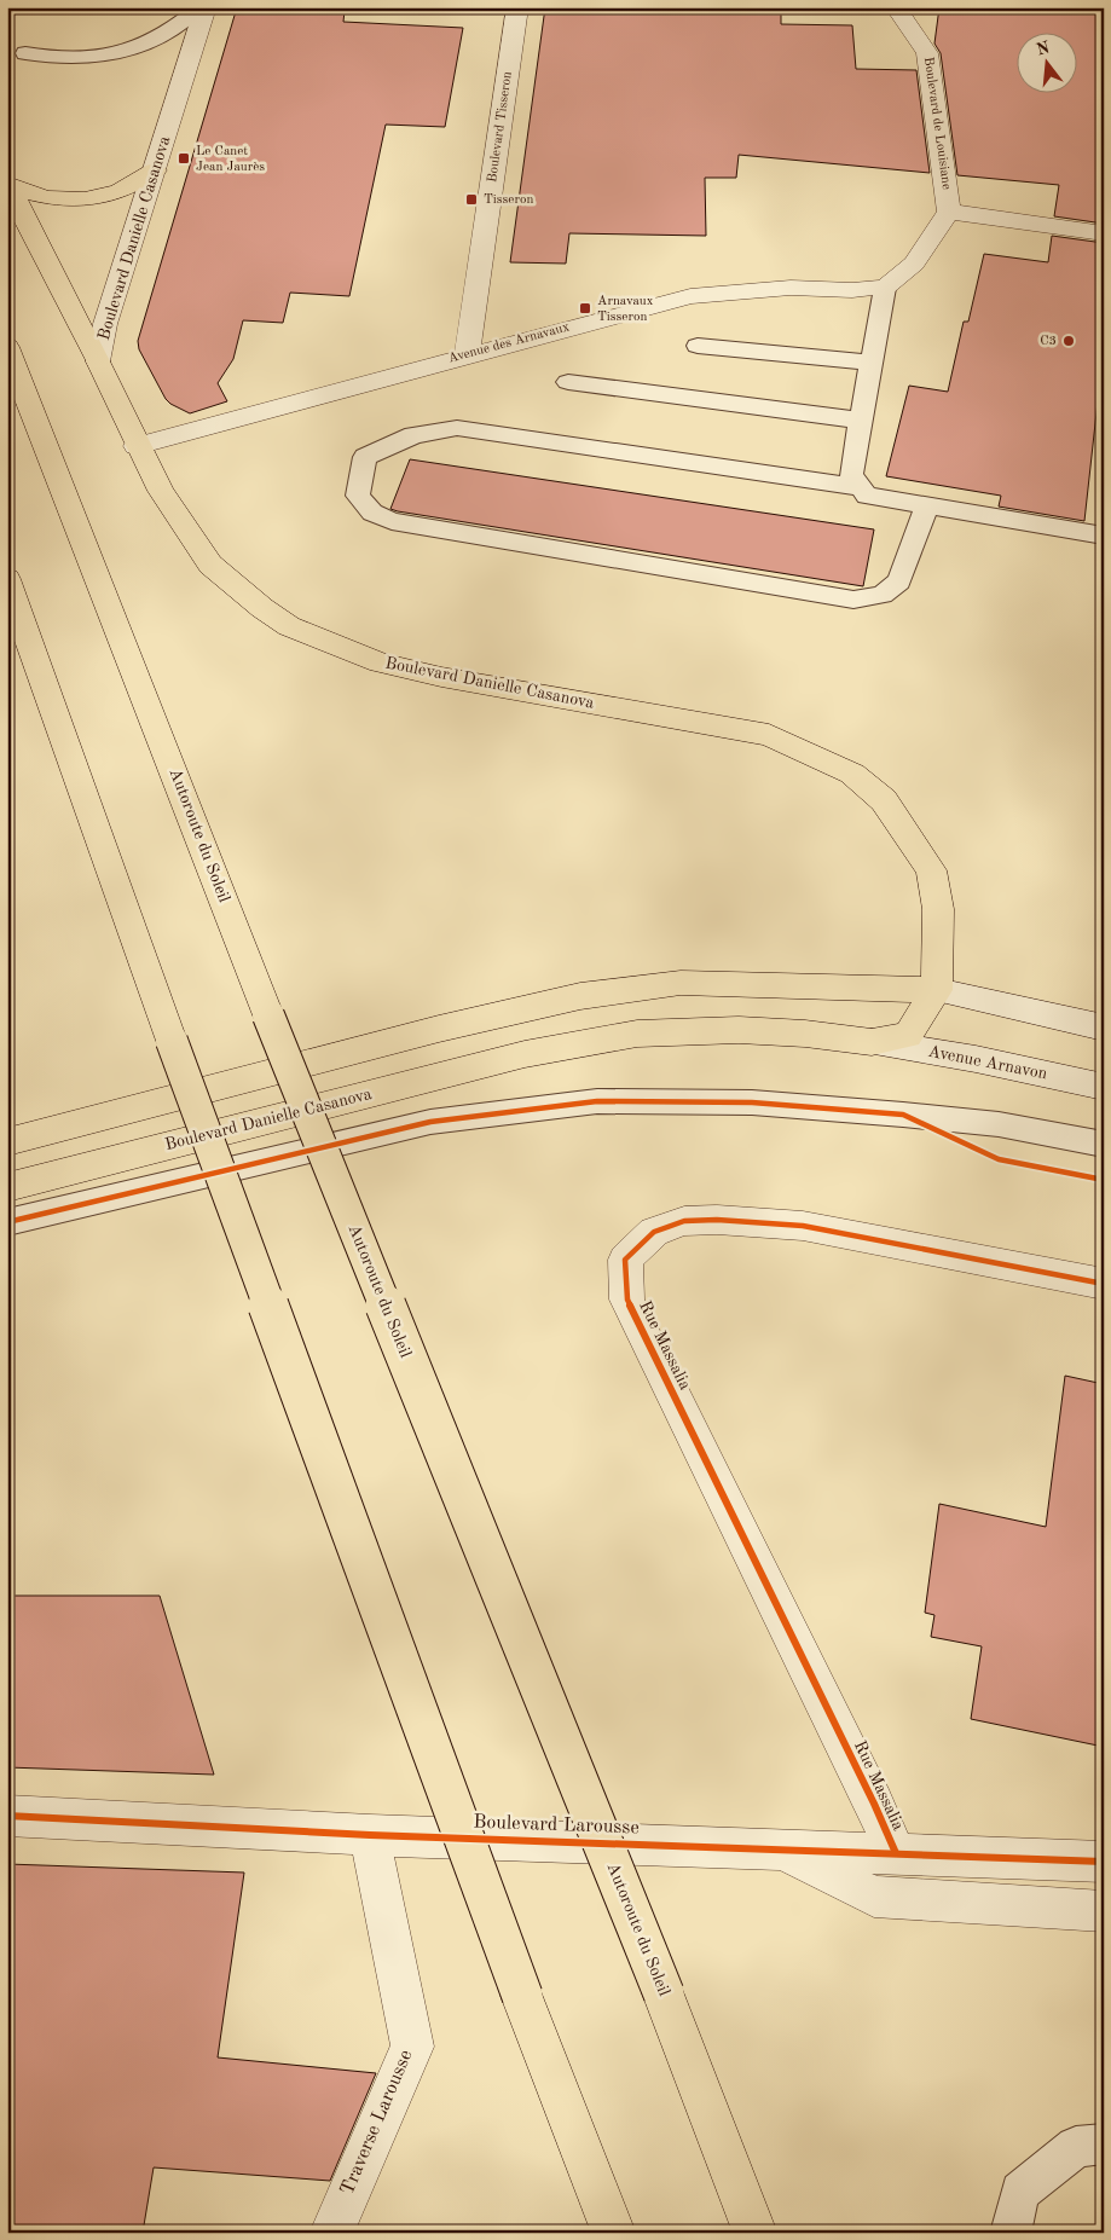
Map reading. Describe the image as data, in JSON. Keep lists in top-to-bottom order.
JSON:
{
  "streets": {
    "main road": ["Boulevard Danielle Casanova", "Autoroute du Soleil"],
    "street": [
      "Boulevard de Louisiane",
      "Boulevard Tisseron",
      "Avenue des Arnavaux",
      "Avenue Arnavon",
      "Rue Massalia",
      "Boulevard Larousse",
      "Traverse Larousse"
    ]
  },
  "crossings": [
    ["Boulevard Tisseron", "Avenue des Arnavaux"],
    ["Boulevard Danielle Casanova", "Avenue des Arnavaux"],
    ["Boulevard Danielle Casanova", "Avenue Arnavon"],
    ["Rue Massalia", "Boulevard Larousse"],
    ["Boulevard Larousse", "Traverse Larousse"]
  ],
  "places": {
    "transit": ["Le Canet Jean Jaurès", "Tisseron", "Arnavaux Tisseron"],
    "other": ["C3"]
  },
  "north": "top"
}
